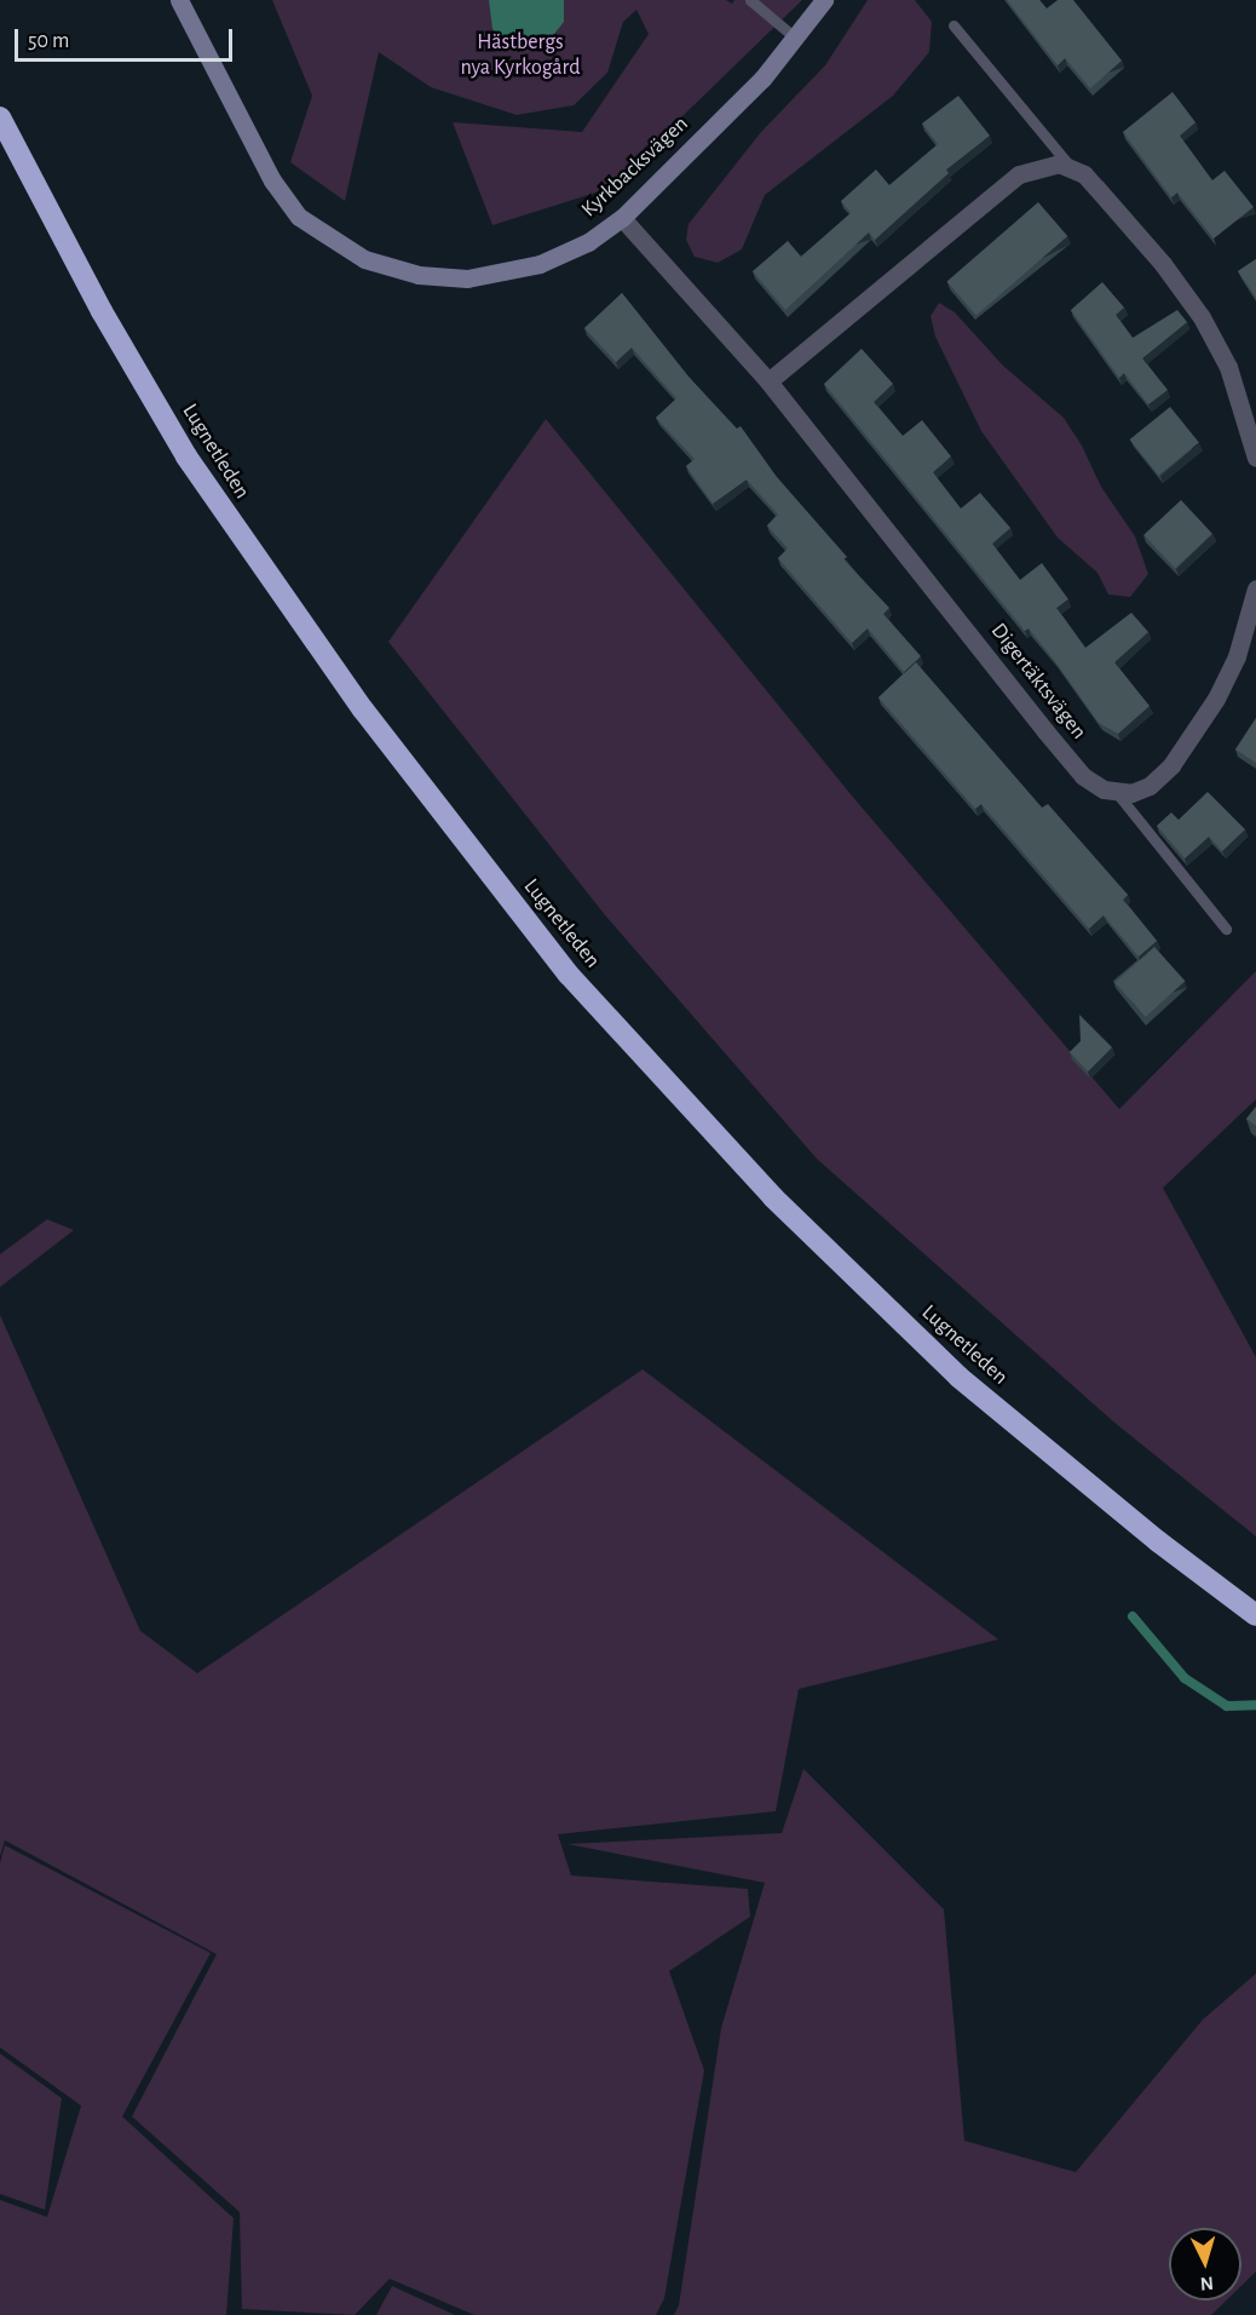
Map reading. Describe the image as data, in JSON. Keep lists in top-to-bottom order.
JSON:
{
  "streets": {
    "highway": ["Lugnetleden"],
    "street": ["Kyrkbacksvägen", "Digertäktsvägen"]
  },
  "crossings": [
    ["Kyrkbacksvägen", "Digertäktsvägen"]
  ],
  "parks": ["Hästbergs nya Kyrkogård"],
  "scale_bar": "50 m",
  "north": "bottom"
}
